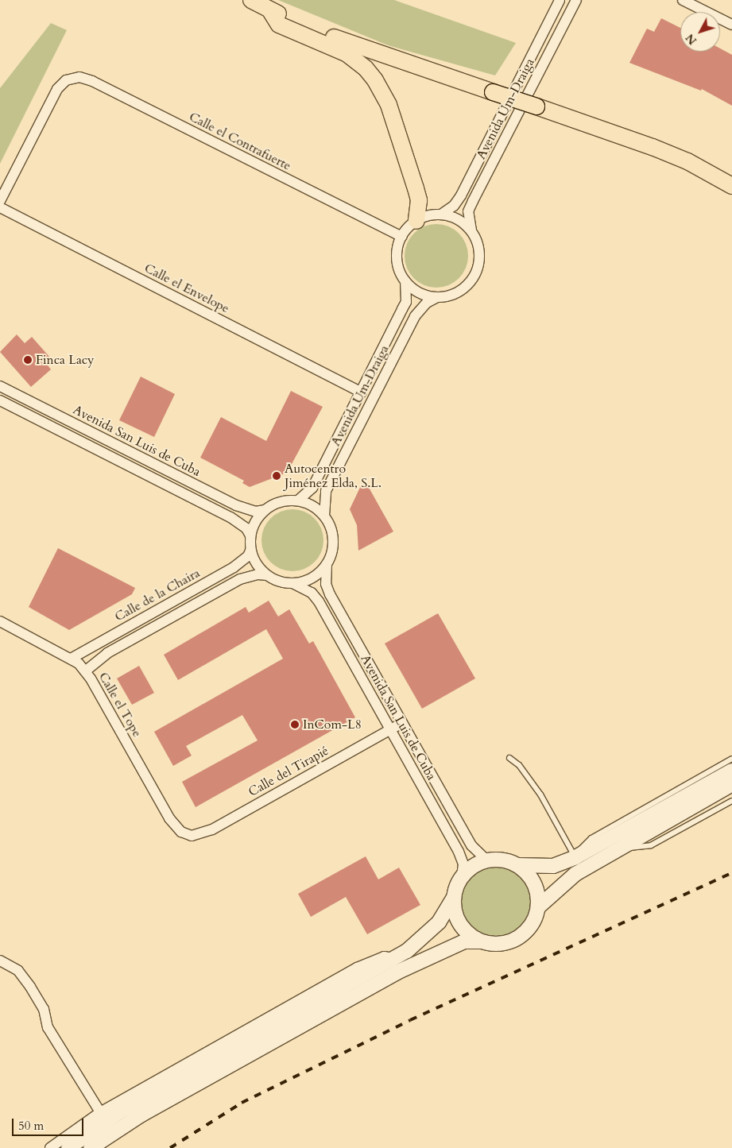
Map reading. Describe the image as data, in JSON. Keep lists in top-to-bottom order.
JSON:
{
  "streets": {
    "street": [
      "Avenida Um-Draiga",
      "Calle el Contrafuerte",
      "Calle el Envelope",
      "Avenida San Luis de Cuba",
      "Calle de la Chaira",
      "Calle el Tope",
      "Calle del Tirapié"
    ]
  },
  "crossings": [
    ["Avenida Um-Draiga", "Calle el Contrafuerte"],
    ["Avenida Um-Draiga", "Calle el Envelope"],
    ["Avenida Um-Draiga", "Avenida San Luis de Cuba"],
    ["Avenida Um-Draiga", "Calle de la Chaira"],
    ["Avenida San Luis de Cuba", "Calle de la Chaira"],
    ["Avenida San Luis de Cuba", "Calle del Tirapié"],
    ["Calle de la Chaira", "Calle el Tope"],
    ["Calle el Tope", "Calle del Tirapié"]
  ],
  "places": ["Finca Lacy", "Autocentro Jiménez Elda, S.L.", "InCom-L8"],
  "scale_bar": "50 m",
  "north": "bottom left"
}
